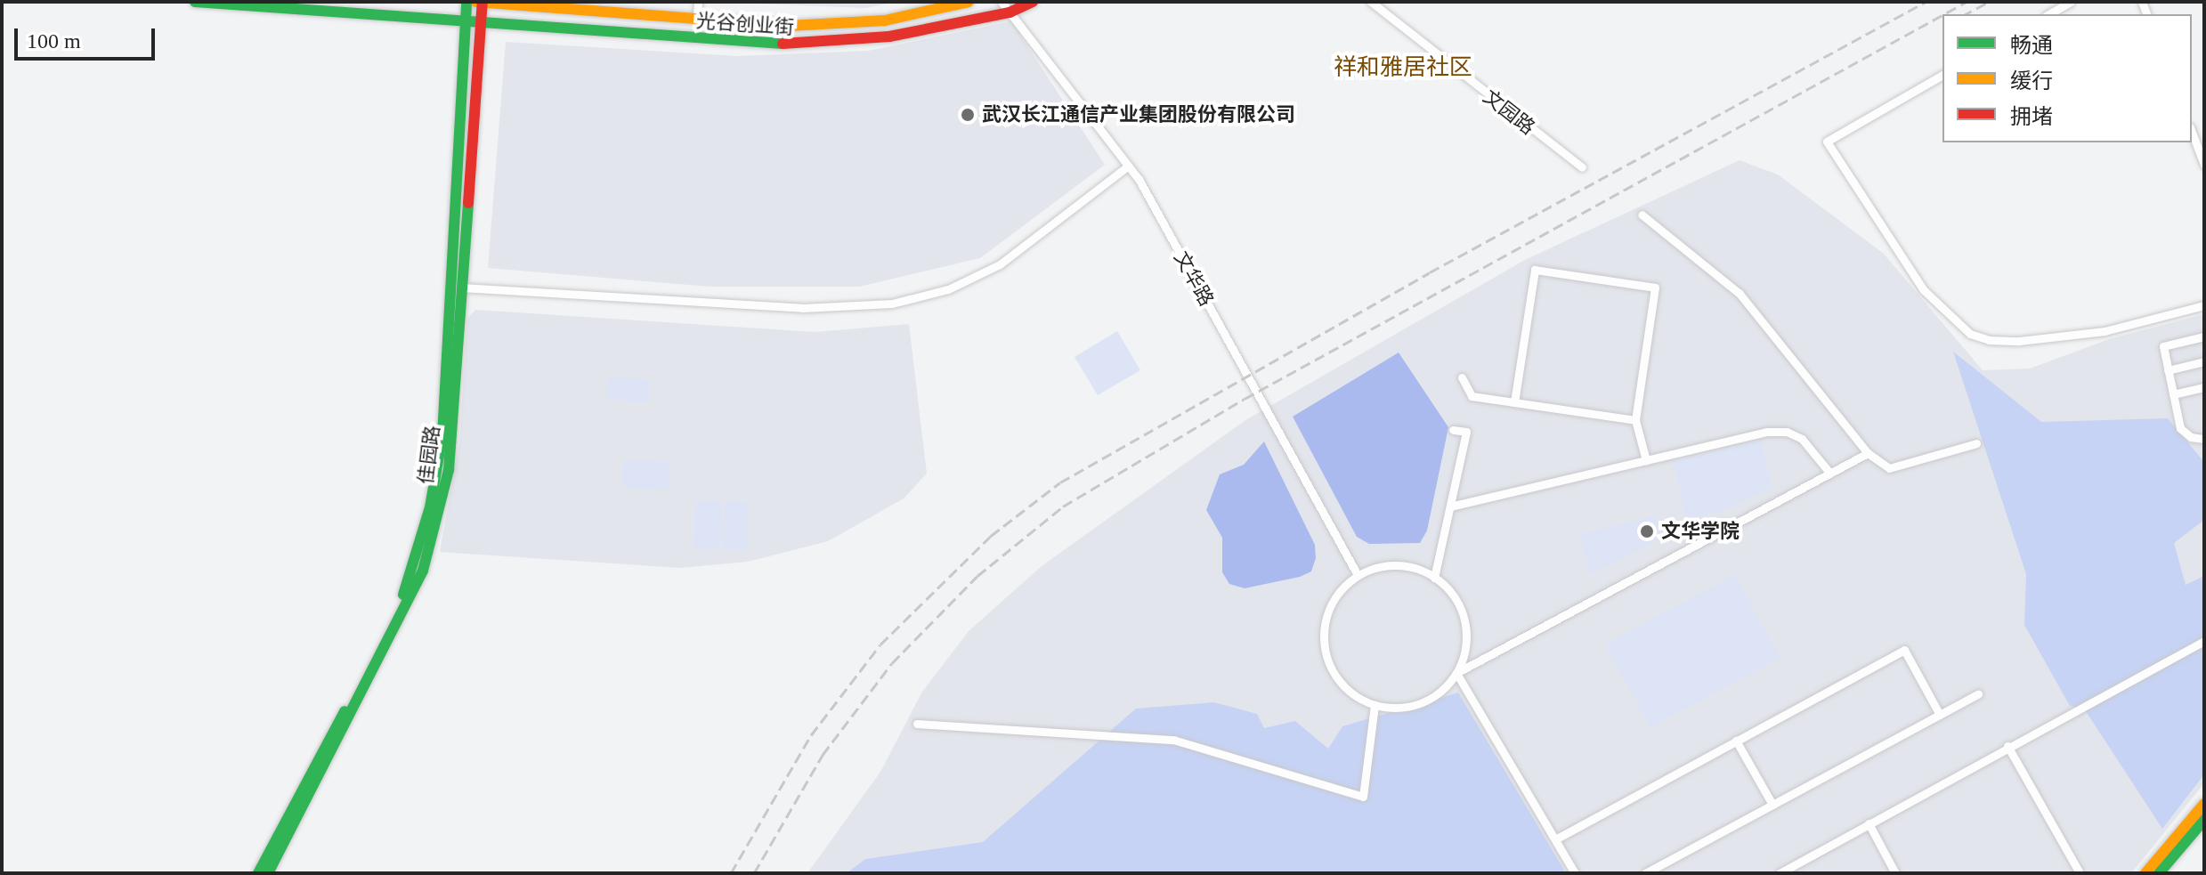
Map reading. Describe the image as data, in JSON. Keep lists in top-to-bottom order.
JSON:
{
  "streets": {
    "street": [
      "光谷创业街",
      "文园路",
      "文华路",
      "佳园路"
    ]
  },
  "crossings": [
    ["光谷创业街", "文华路"],
    ["光谷创业街", "佳园路"]
  ],
  "districts": ["祥和雅居社区"],
  "places": ["武汉长江通信产业集团股份有限公司", "文华学院"],
  "legend": ["畅通", "缓行", "拥堵"],
  "scale_bar": "100 m"
}
